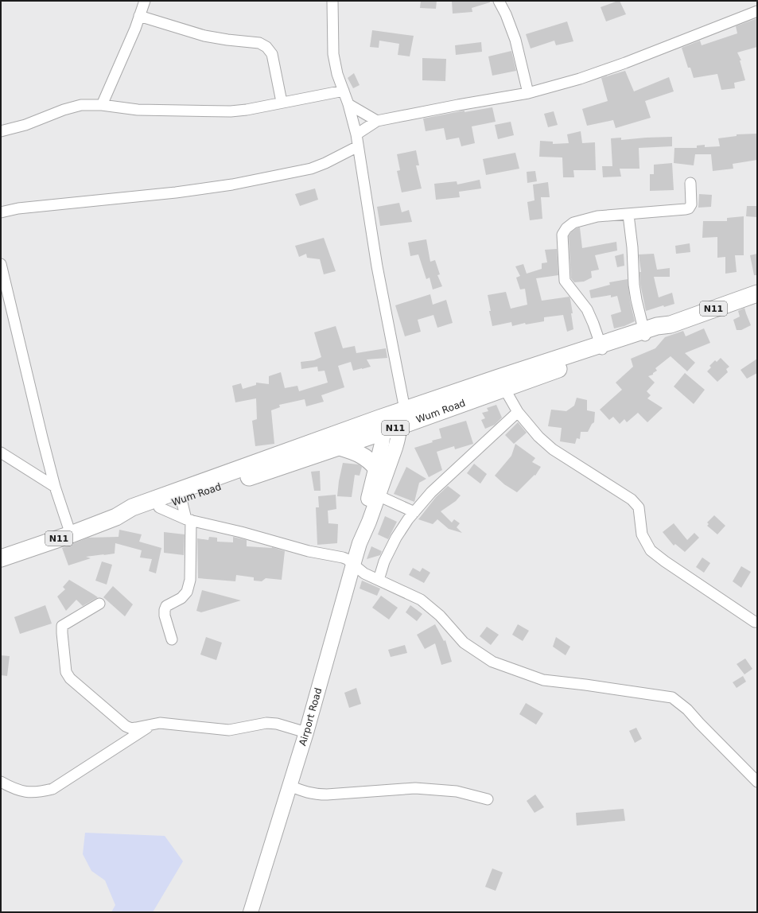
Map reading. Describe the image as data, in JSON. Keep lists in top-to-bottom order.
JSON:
{
  "streets": {
    "highway": ["N11", "Wum Road"],
    "main road": ["Airport Road"]
  },
  "crossings": [
    ["Wum Road", "Airport Road"]
  ]
}
